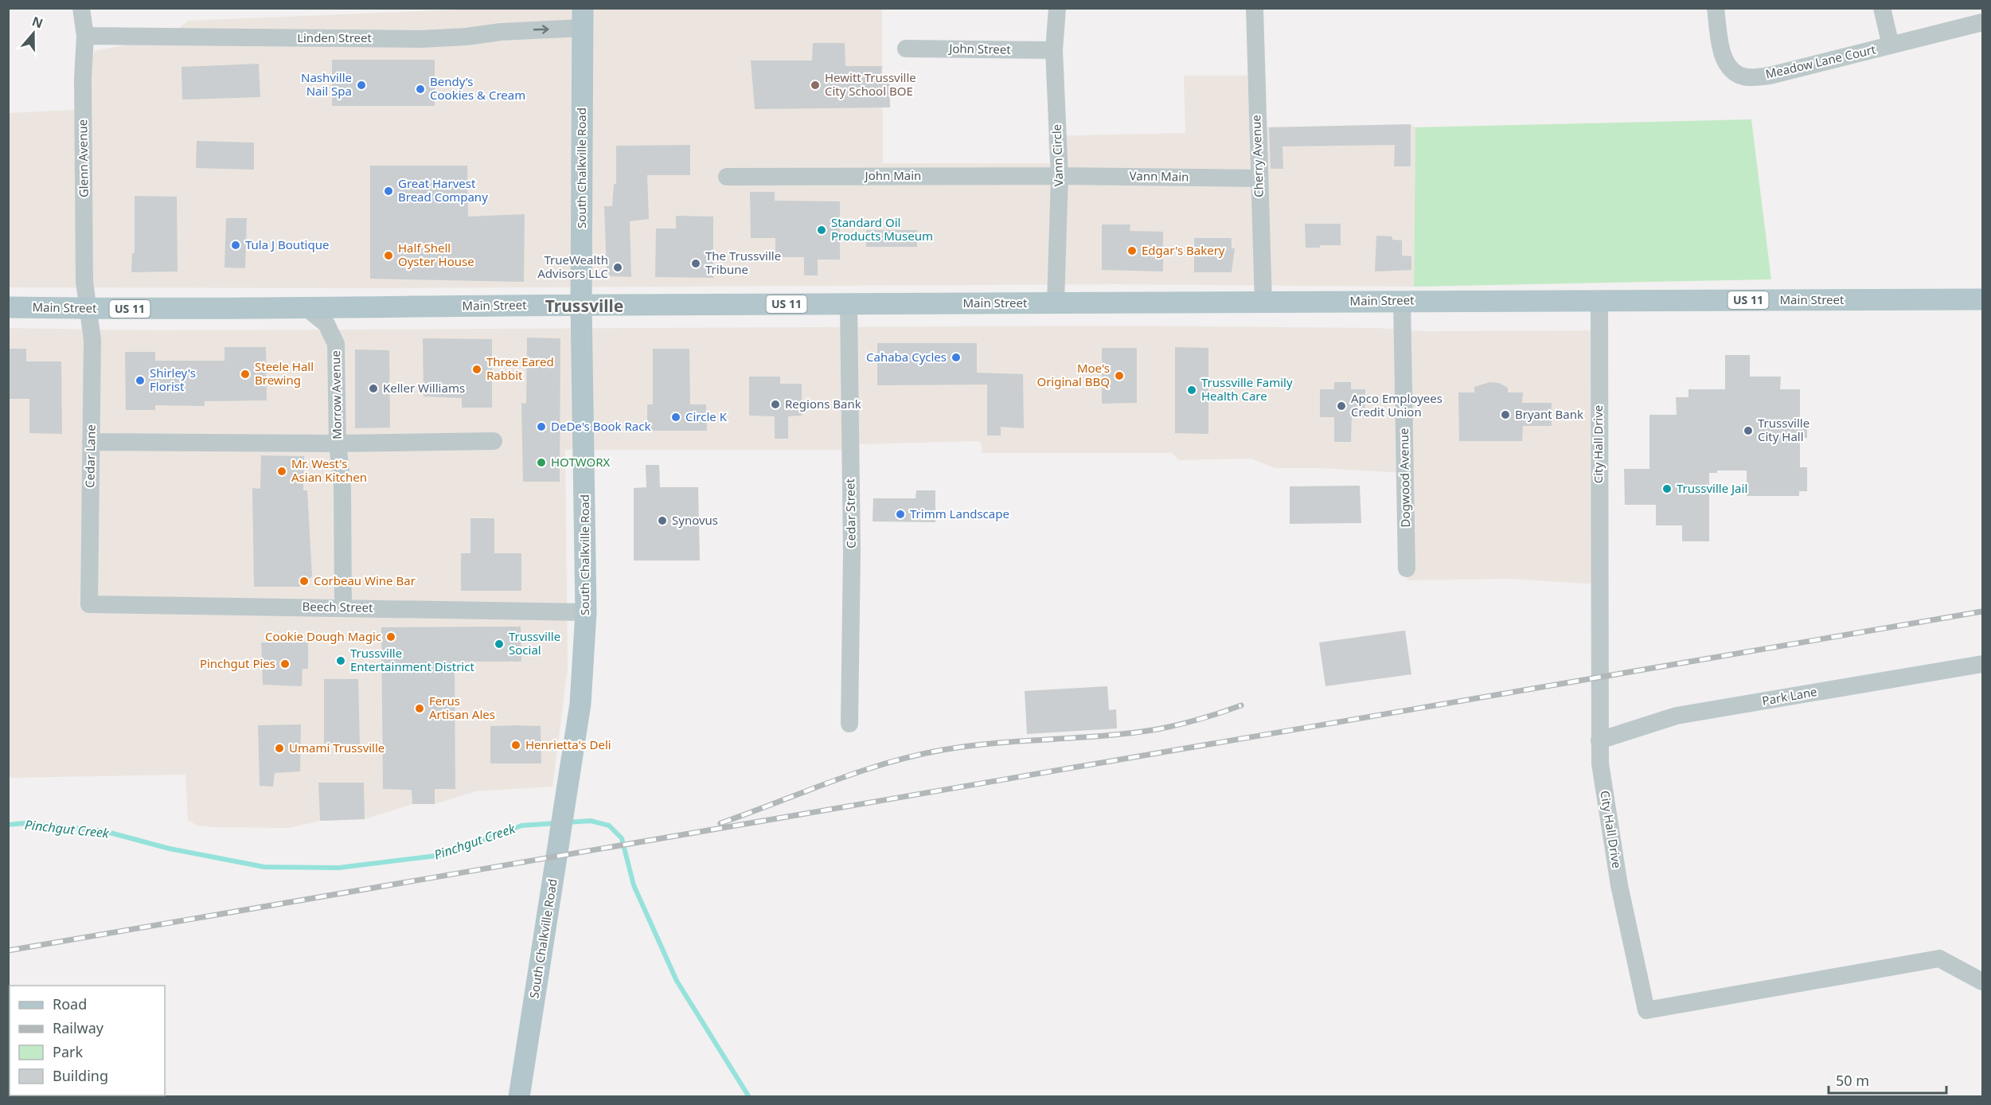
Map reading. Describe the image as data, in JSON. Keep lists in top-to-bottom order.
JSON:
{
  "streets": {
    "main road": ["South Chalkville Road", "US 11", "Main Street"],
    "street": [
      "Linden Street",
      "John Street",
      "Meadow Lane Court",
      "Vann Circle",
      "Cherry Avenue",
      "Glenn Avenue",
      "John Main",
      "Vann Main",
      "Morrow Avenue",
      "City Hall Drive",
      "Cedar Lane",
      "Dogwood Avenue",
      "Cedar Street",
      "Beech Street",
      "Park Lane"
    ]
  },
  "crossings": [
    ["Linden Street", "Glenn Avenue"],
    ["Linden Street", "South Chalkville Road"],
    ["John Street", "Vann Circle"],
    ["Vann Circle", "John Main"],
    ["Vann Circle", "Vann Main"],
    ["Vann Circle", "Main Street"],
    ["Cherry Avenue", "Vann Main"],
    ["Cherry Avenue", "Main Street"],
    ["Glenn Avenue", "Main Street"],
    ["Glenn Avenue", "Cedar Lane"],
    ["South Chalkville Road", "Main Street"],
    ["South Chalkville Road", "Beech Street"],
    ["John Main", "Vann Main"],
    ["Main Street", "Morrow Avenue"],
    ["Main Street", "City Hall Drive"],
    ["Main Street", "Cedar Lane"],
    ["Main Street", "Dogwood Avenue"],
    ["Main Street", "Cedar Street"],
    ["Morrow Avenue", "Beech Street"],
    ["City Hall Drive", "Park Lane"],
    ["Cedar Lane", "Beech Street"]
  ],
  "one_way": ["Linden Street"],
  "districts": ["Trussville"],
  "water": ["Pinchgut Creek"],
  "places": [
    "Nashville Nail Spa",
    "Hewitt Trussville City School BOE",
    "Bendy’s Cookies & Cream",
    "Great Harvest Bread Company",
    "Standard Oil Products Museum",
    "Tula J Boutique",
    "Edgar's Bakery",
    "Half Shell Oyster House",
    "The Trussville Tribune",
    "TrueWealth Advisors LLC",
    "Cahaba Cycles",
    "Three Eared Rabbit",
    "Steele Hall Brewing",
    "Moe's Original BBQ",
    "Shirley's Florist",
    "Keller Williams",
    "Trussville Family Health Care",
    "Regions Bank",
    "Apco Employees Credit Union",
    "Bryant Bank",
    "Circle K",
    "DeDe's Book Rack",
    "Trussville City Hall",
    "HOTWORX",
    "Mr. West's Asian Kitchen",
    "Trussville Jail",
    "Trimm Landscape",
    "Synovus",
    "Corbeau Wine Bar",
    "Cookie Dough Magic",
    "Trussville Social",
    "Trussville Entertainment District",
    "Pinchgut Pies",
    "Ferus Artisan Ales",
    "Henrietta's Deli",
    "Umami Trussville"
  ],
  "legend": [
    "Road",
    "Railway",
    "Park",
    "Building"
  ],
  "scale_bar": "50 m",
  "north": "top"
}
